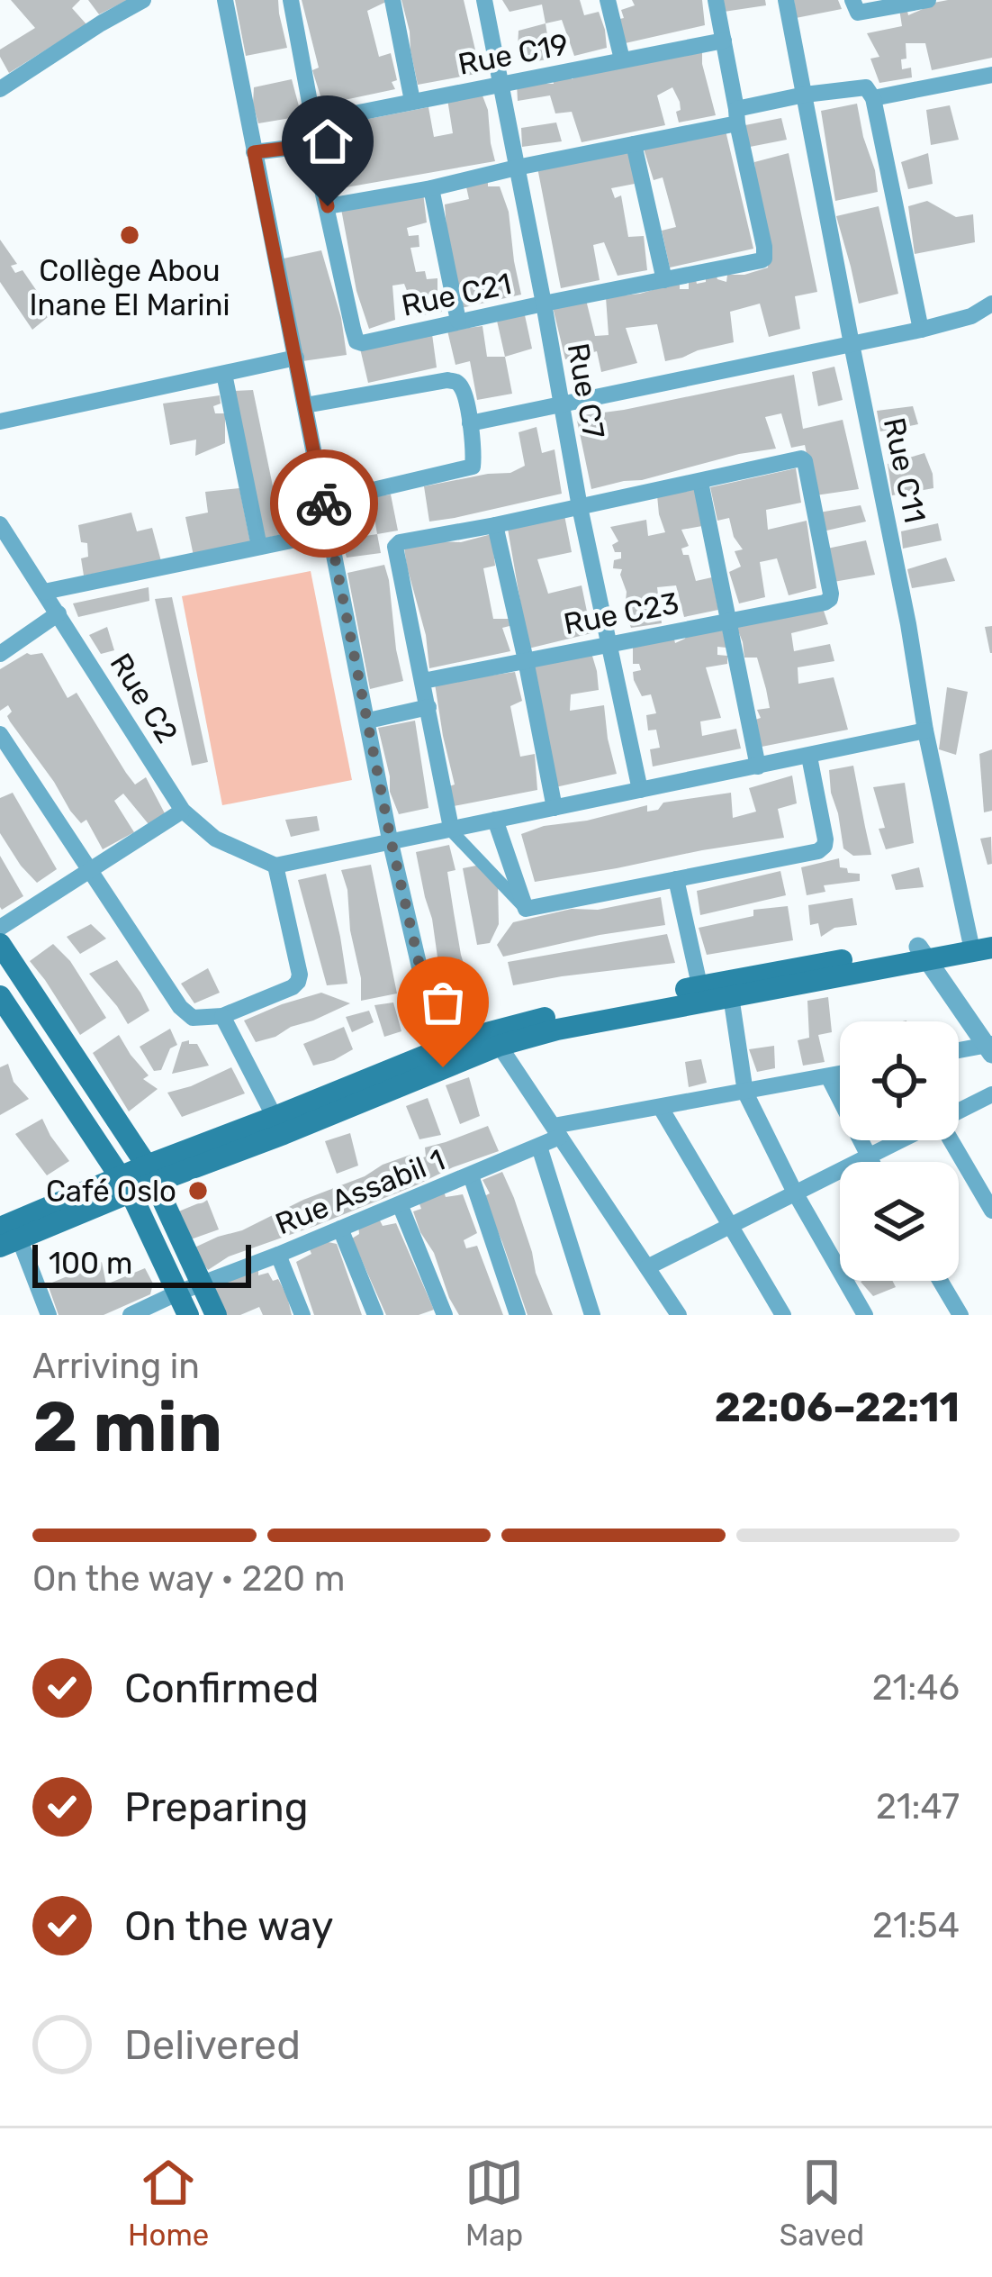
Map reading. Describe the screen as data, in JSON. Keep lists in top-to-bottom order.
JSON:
{
  "streets": {
    "street": [
      "Rue C19",
      "Rue C21",
      "Rue C7",
      "Rue C11",
      "Rue C23",
      "Rue C2",
      "Rue Assabil 1"
    ]
  },
  "crossings": [
    ["Rue C19", "Rue C21"],
    ["Rue C19", "Rue C7"],
    ["Rue C21", "Rue C7"],
    ["Rue C7", "Rue C23"]
  ],
  "places": ["Collège Abou Inane El Marini", "Café Oslo"],
  "scale_bar": "100 m",
  "page": {
    "scale": "100 m",
    "heading": ["2 min", "Arriving in", "22:06–22:11"],
    "bar": "On the way · 220 m",
    "list": [
      ["Confirmed", "21:46"],
      ["Preparing", "21:47"],
      ["On the way", "21:54"],
      "Delivered"
    ],
    "tabs": ["Home", "Map", "Saved"]
  }
}
